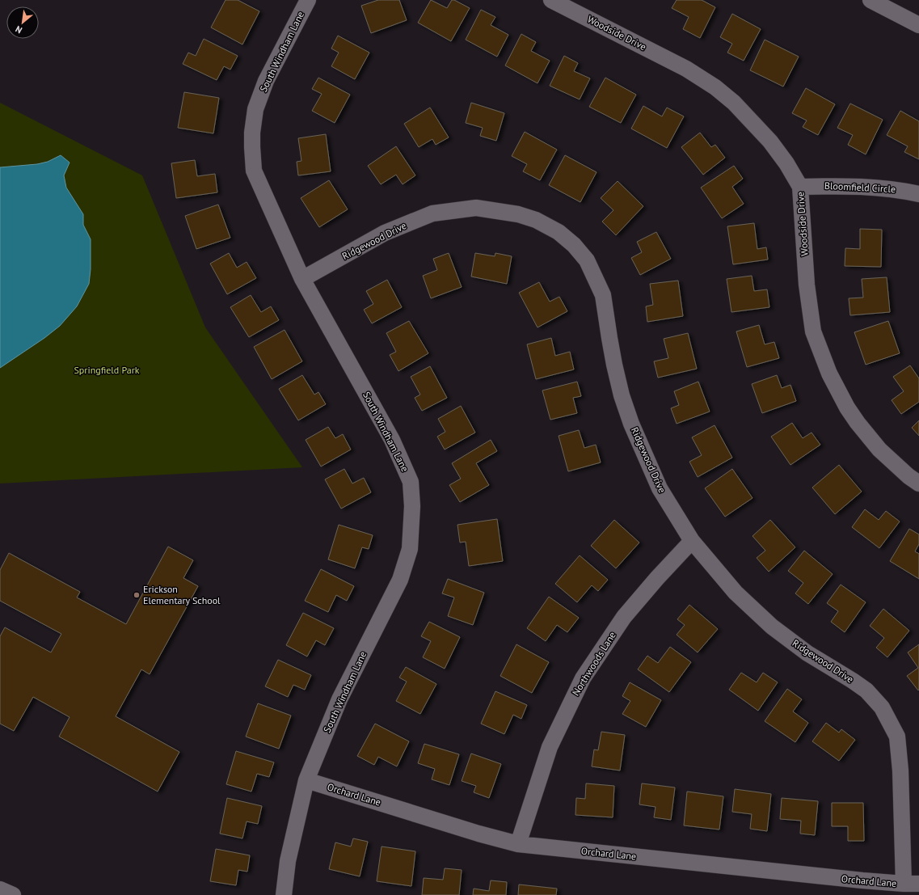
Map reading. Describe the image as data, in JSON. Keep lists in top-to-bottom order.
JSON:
{
  "streets": {
    "street": [
      "Woodside Drive",
      "South Windham Lane",
      "Bloomfield Circle",
      "Ridgewood Drive",
      "Northwoods Lane",
      "Orchard Lane"
    ]
  },
  "crossings": [
    ["Woodside Drive", "Bloomfield Circle"],
    ["South Windham Lane", "Ridgewood Drive"],
    ["South Windham Lane", "Orchard Lane"],
    ["Ridgewood Drive", "Northwoods Lane"],
    ["Ridgewood Drive", "Orchard Lane"],
    ["Northwoods Lane", "Orchard Lane"]
  ],
  "parks": ["Springfield Park"],
  "places": ["Erickson Elementary School"],
  "north": "bottom left"
}
